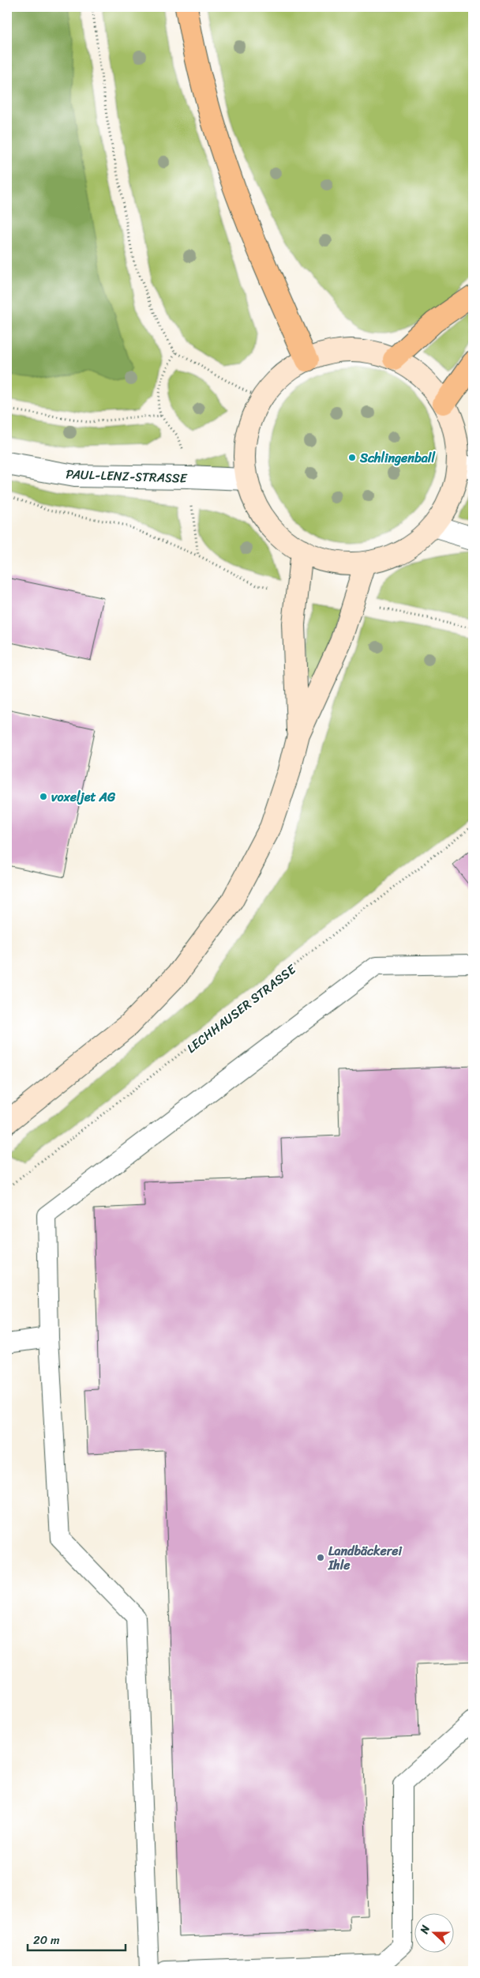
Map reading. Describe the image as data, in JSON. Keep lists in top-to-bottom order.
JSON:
{
  "streets": {
    "street": ["PAUL-LENZ-STRASSE"],
    "path": ["LECHHAUSER STRASSE"]
  },
  "places": ["Schlingenball", "voxeljet AG", "Landbäckerei Ihle"],
  "scale_bar": "20 m",
  "north": "left"
}
